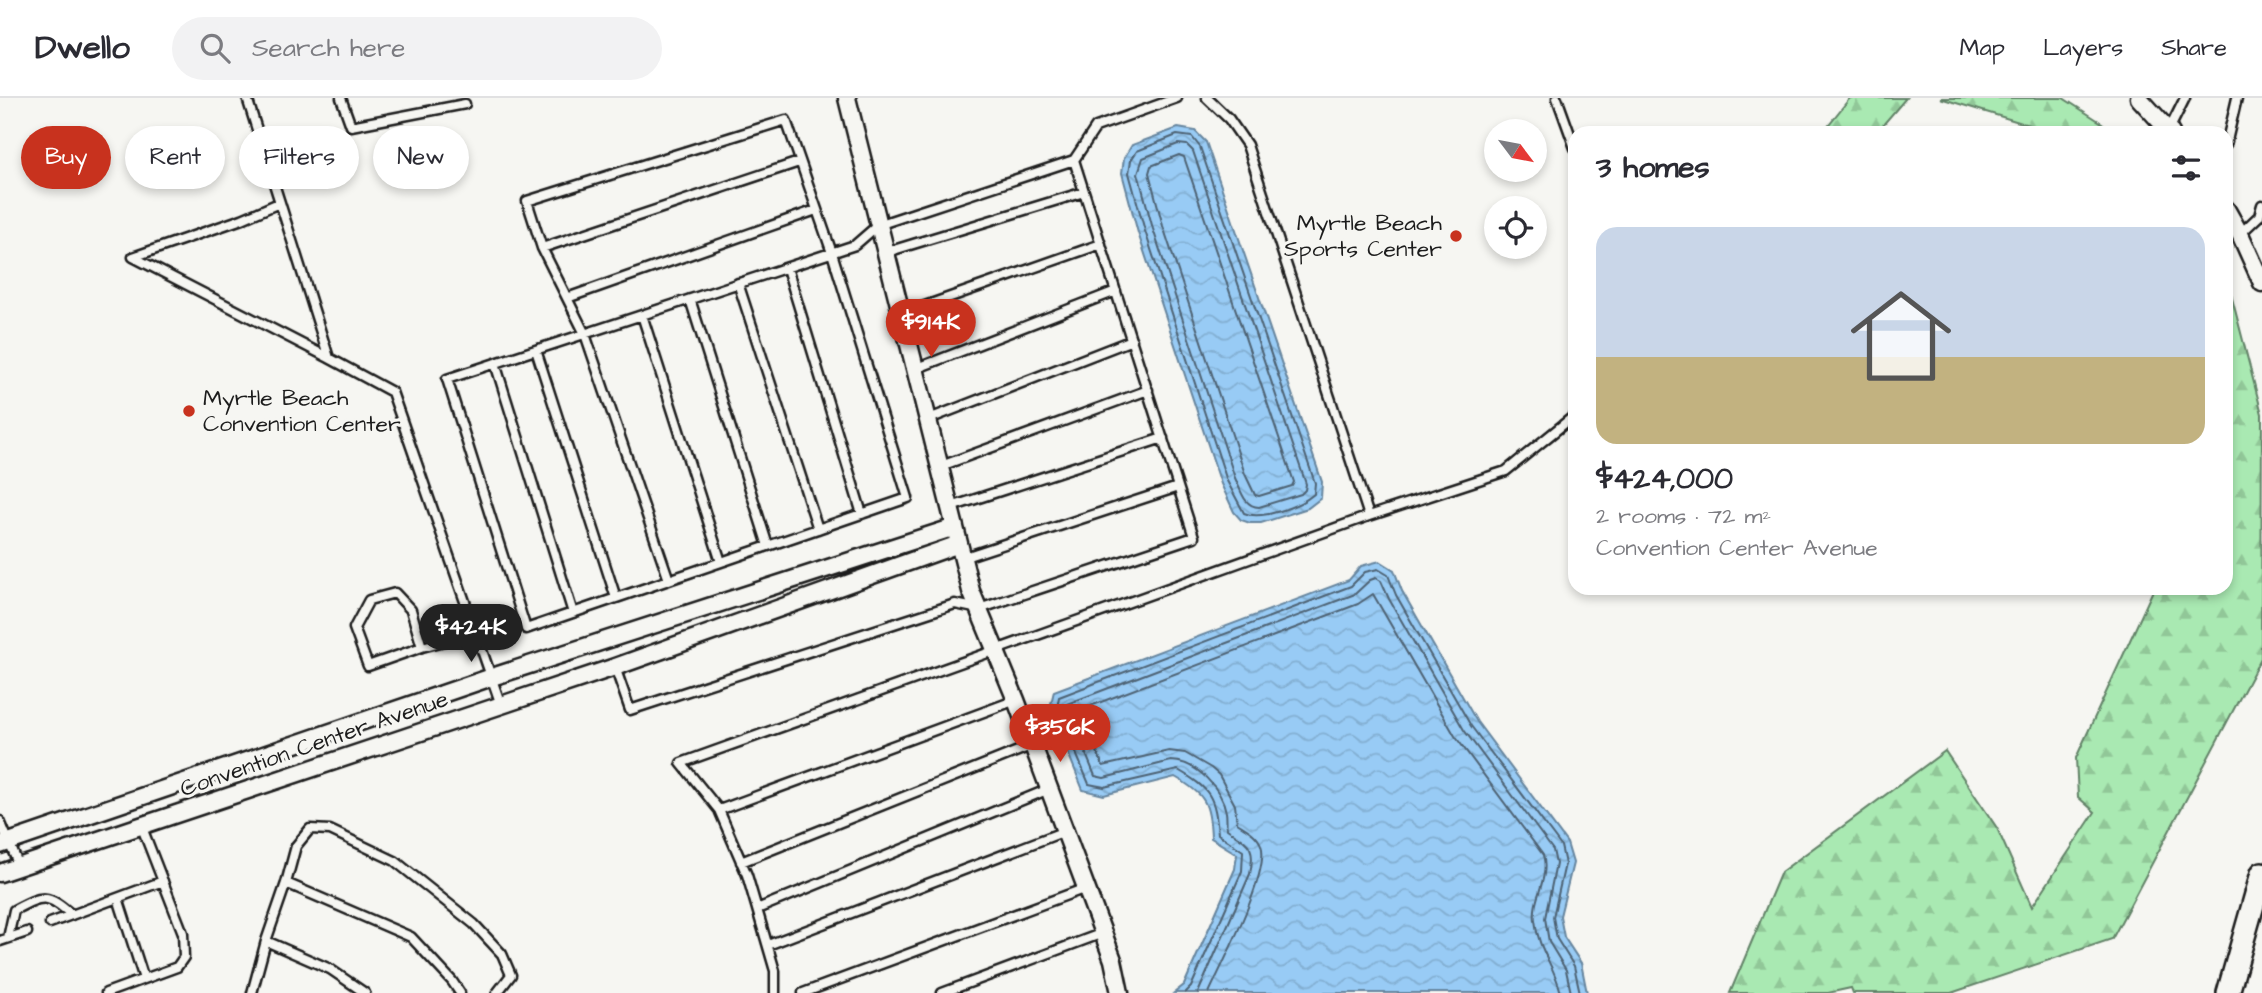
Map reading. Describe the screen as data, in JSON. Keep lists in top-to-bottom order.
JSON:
{
  "streets": {
    "street": ["Convention Center Avenue"]
  },
  "places": ["Myrtle Beach Sports Center", "Myrtle Beach Convention Center"],
  "north": "bottom right",
  "page": {
    "header": "Dwello",
    "search": "Search here",
    "nav": ["Map", "Layers", "Share"],
    "chip": [
      "Buy",
      "Rent",
      "Filters",
      "New"
    ],
    "heading": "3 homes",
    "list": [
      {
        "name": "$424,000",
        "note": "2 rooms · 72 m² · Convention Center Avenue"
      }
    ],
    "price": ["$914K", "$424K", "$356K"]
  }
}
